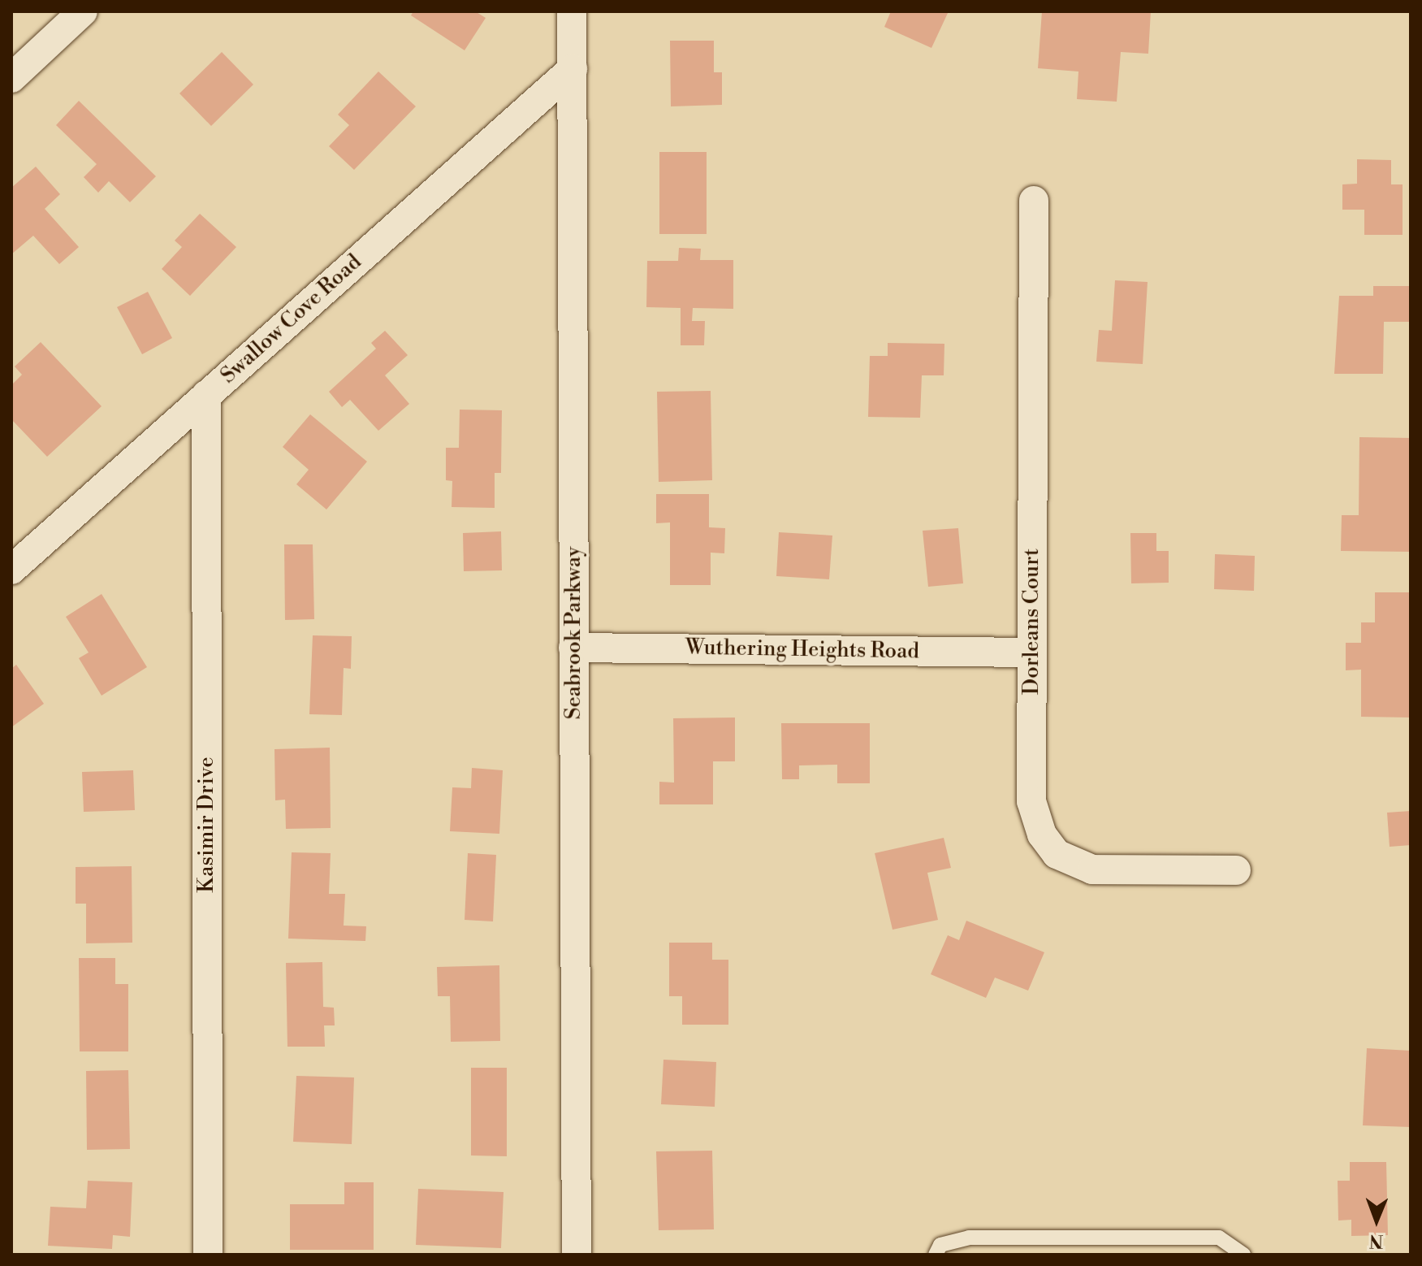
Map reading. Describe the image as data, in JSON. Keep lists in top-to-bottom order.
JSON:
{
  "streets": {
    "street": [
      "Swallow Cove Road",
      "Dorleans Court",
      "Seabrook Parkway",
      "Wuthering Heights Road",
      "Kasimir Drive"
    ]
  },
  "crossings": [
    ["Swallow Cove Road", "Seabrook Parkway"],
    ["Swallow Cove Road", "Kasimir Drive"],
    ["Dorleans Court", "Wuthering Heights Road"],
    ["Seabrook Parkway", "Wuthering Heights Road"]
  ],
  "north": "bottom"
}
